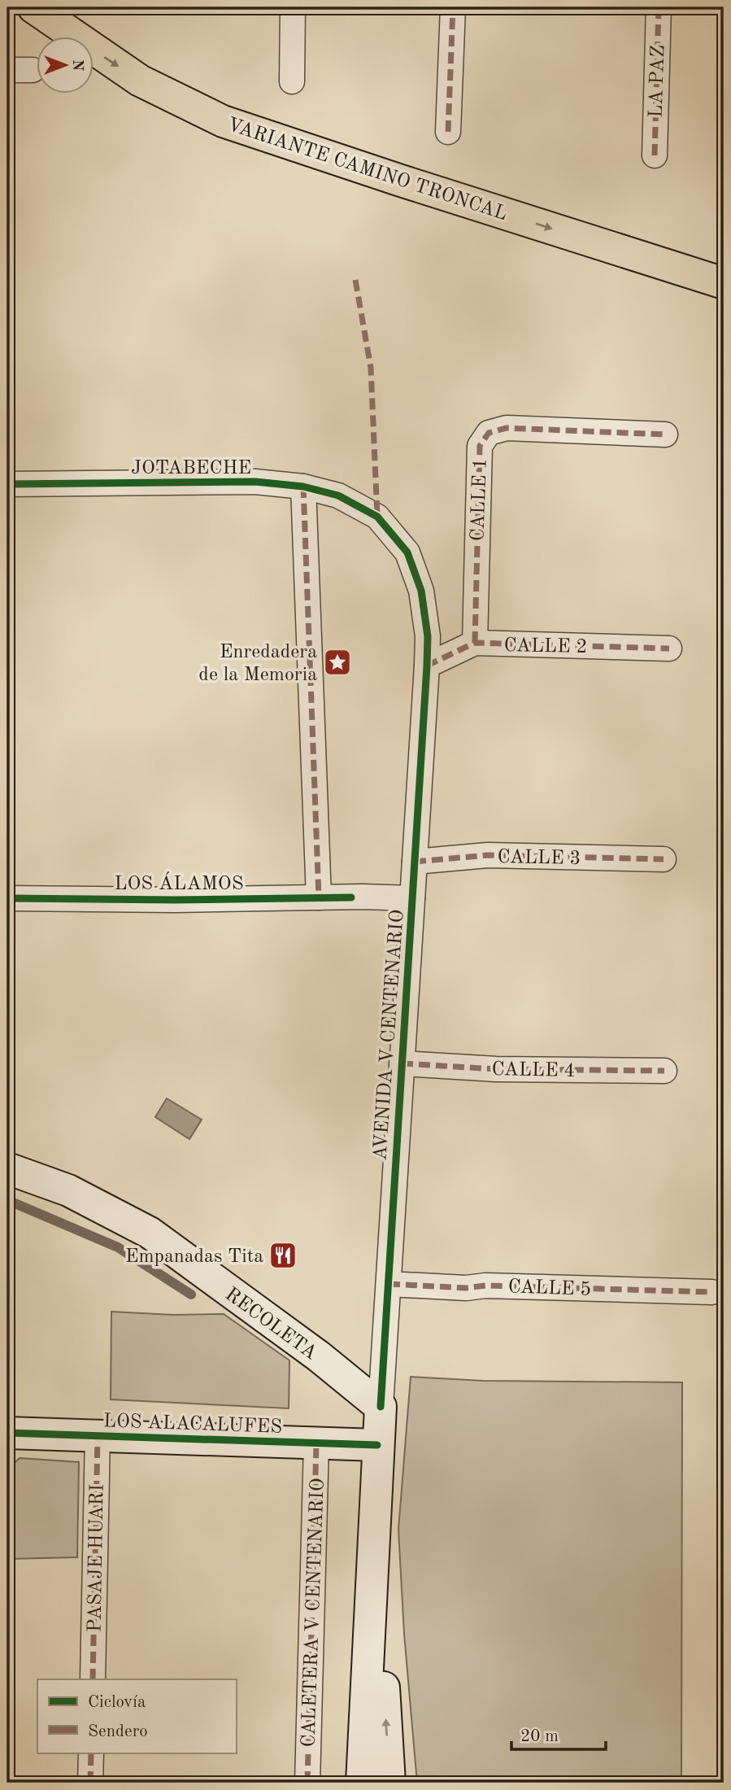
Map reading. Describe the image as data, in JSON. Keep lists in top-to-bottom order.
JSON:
{
  "streets": {
    "main road": [
      "VARIANTE CAMINO TRONCAL",
      "AVENIDA V CENTENARIO",
      "RECOLETA",
      "LOS ALACALUFES"
    ],
    "street": [
      "LA PAZ",
      "JOTABECHE",
      "CALLE 1",
      "CALLE 2",
      "CALLE 3",
      "LOS ÁLAMOS",
      "CALLE 4",
      "CALLE 5",
      "PASAJE HUARI",
      "CALETERA V CENTENARIO"
    ]
  },
  "crossings": [
    ["JOTABECHE", "CALLE 2"],
    ["JOTABECHE", "AVENIDA V CENTENARIO"],
    ["CALLE 1", "CALLE 2"],
    ["CALLE 2", "AVENIDA V CENTENARIO"],
    ["CALLE 3", "AVENIDA V CENTENARIO"],
    ["LOS ÁLAMOS", "AVENIDA V CENTENARIO"],
    ["AVENIDA V CENTENARIO", "CALLE 4"],
    ["AVENIDA V CENTENARIO", "CALLE 5"],
    ["AVENIDA V CENTENARIO", "RECOLETA"],
    ["AVENIDA V CENTENARIO", "LOS ALACALUFES"],
    ["LOS ALACALUFES", "PASAJE HUARI"],
    ["LOS ALACALUFES", "CALETERA V CENTENARIO"]
  ],
  "one_way": ["VARIANTE CAMINO TRONCAL"],
  "places": {
    "place": ["Enredadera de la Memoria"],
    "restaurant": ["Empanadas Tita"]
  },
  "legend": ["Ciclovía", "Sendero"],
  "scale_bar": "20 m",
  "north": "right"
}
